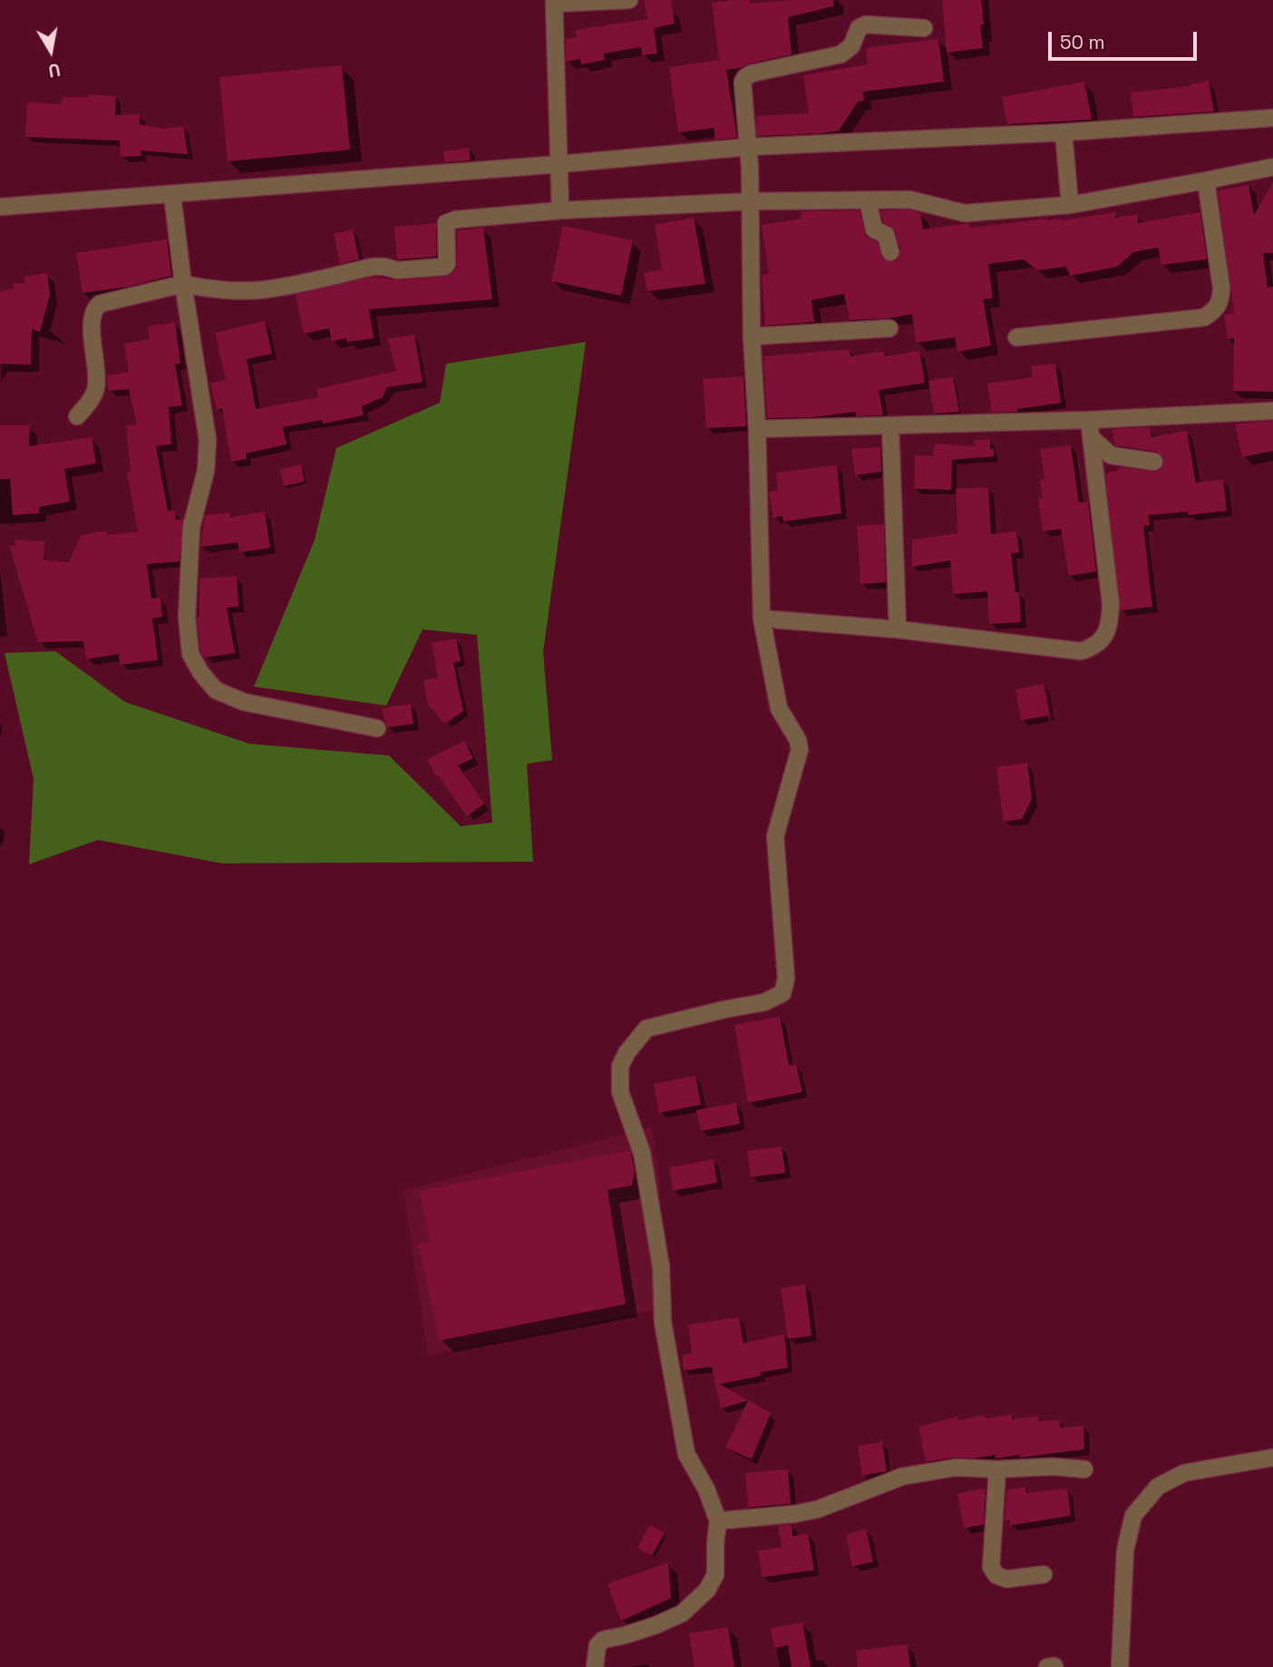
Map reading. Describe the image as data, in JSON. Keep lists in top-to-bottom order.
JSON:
{
  "scale_bar": "50 m",
  "north": "bottom"
}
